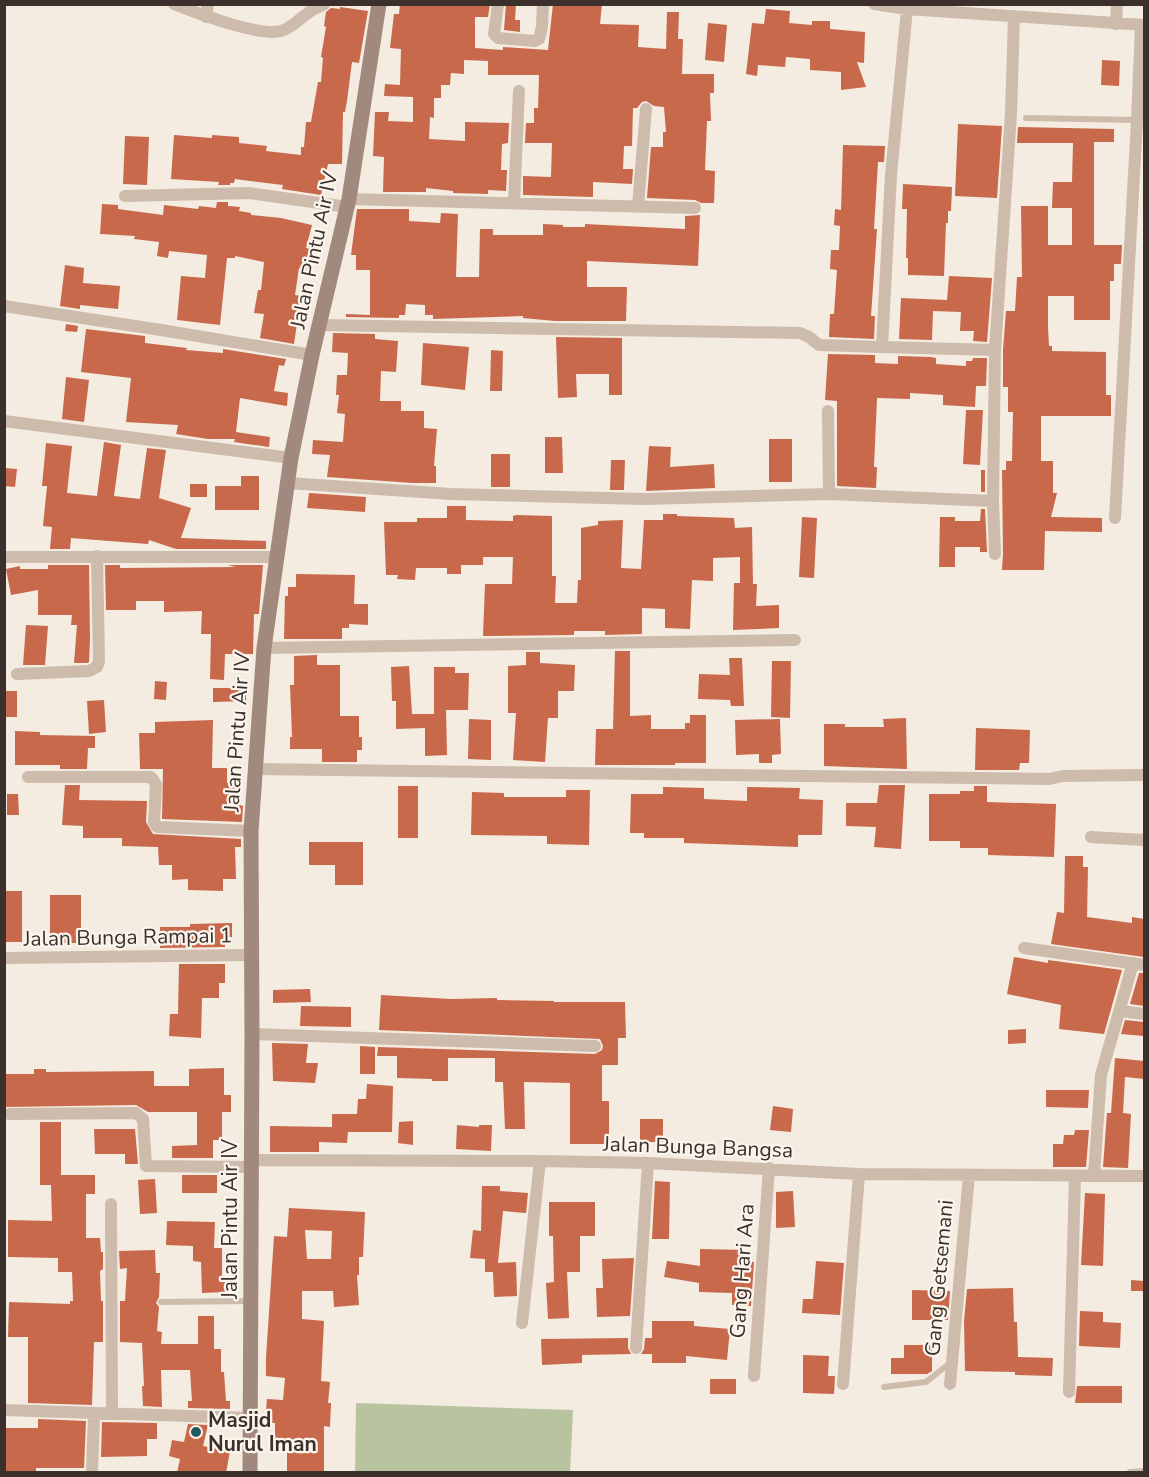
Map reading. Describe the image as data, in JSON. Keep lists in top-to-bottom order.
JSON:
{
  "streets": {
    "main road": ["Jalan Pintu Air IV"],
    "street": [
      "Jalan Bunga Rampai 1",
      "Jalan Bunga Bangsa",
      "Gang Hari Ara",
      "Gang Getsemani"
    ]
  },
  "crossings": [
    ["Jalan Pintu Air IV", "Jalan Bunga Rampai 1"],
    ["Jalan Pintu Air IV", "Jalan Bunga Bangsa"],
    ["Jalan Bunga Bangsa", "Gang Hari Ara"],
    ["Jalan Bunga Bangsa", "Gang Getsemani"]
  ],
  "places": ["Masjid Nurul Iman"]
}
